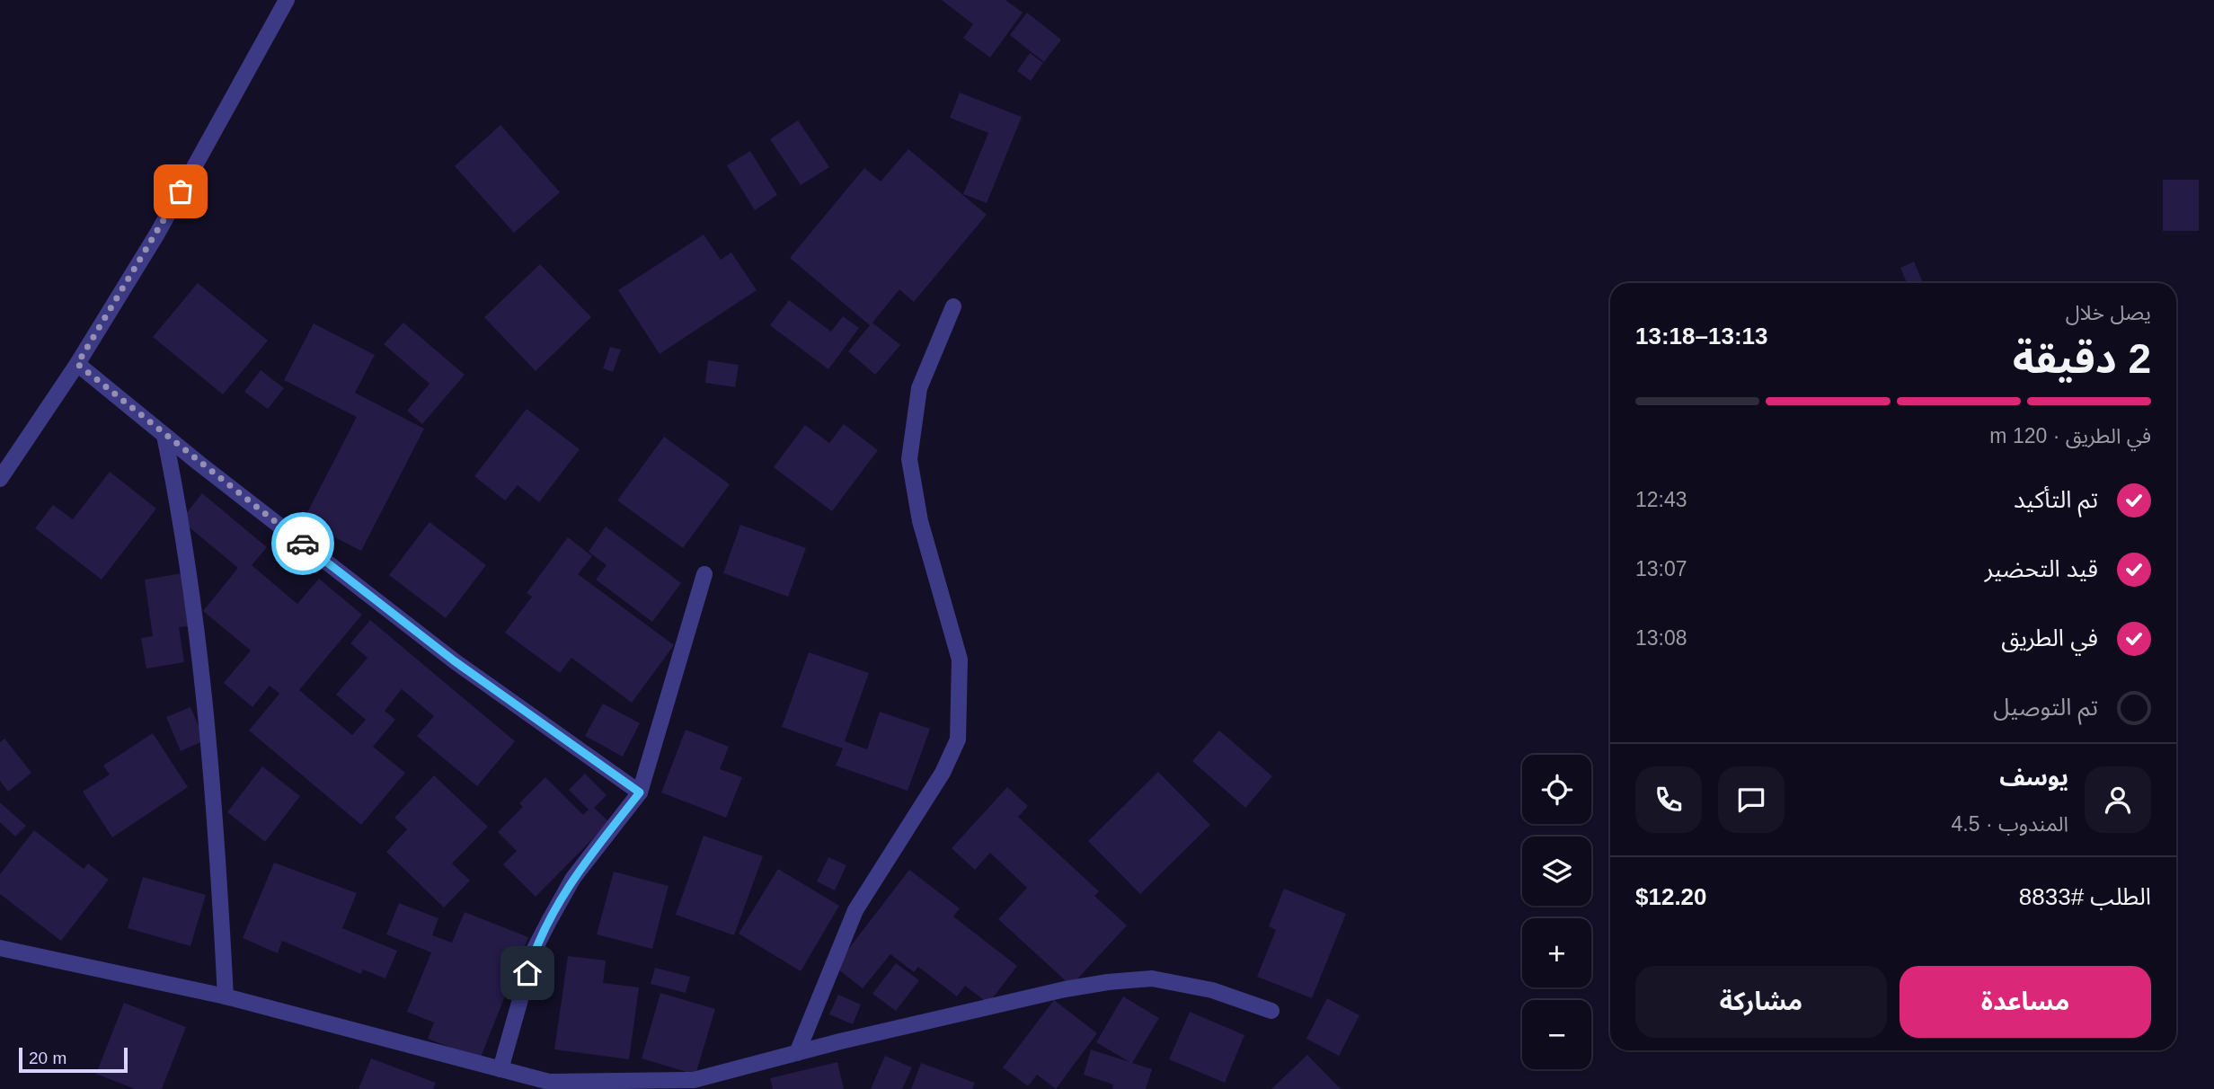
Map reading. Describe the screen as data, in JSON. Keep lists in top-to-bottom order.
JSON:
{
  "scale_bar": "20 m",
  "page": {
    "heading": ["2 دقيقة", "يصل خلال", "13:13–13:18"],
    "panel": [
      "يوسف",
      "المندوب · 4.5",
      "الطلب #8833",
      "$12.20"
    ],
    "bar": "في الطريق · 120 m",
    "list": [
      ["تم التأكيد", "12:43"],
      ["قيد التحضير", "13:07"],
      ["في الطريق", "13:08"],
      "تم التوصيل"
    ],
    "map_buttons": ["+", "−"],
    "buttons": ["مساعدة", "مشاركة"],
    "scale": "20 m"
  }
}
